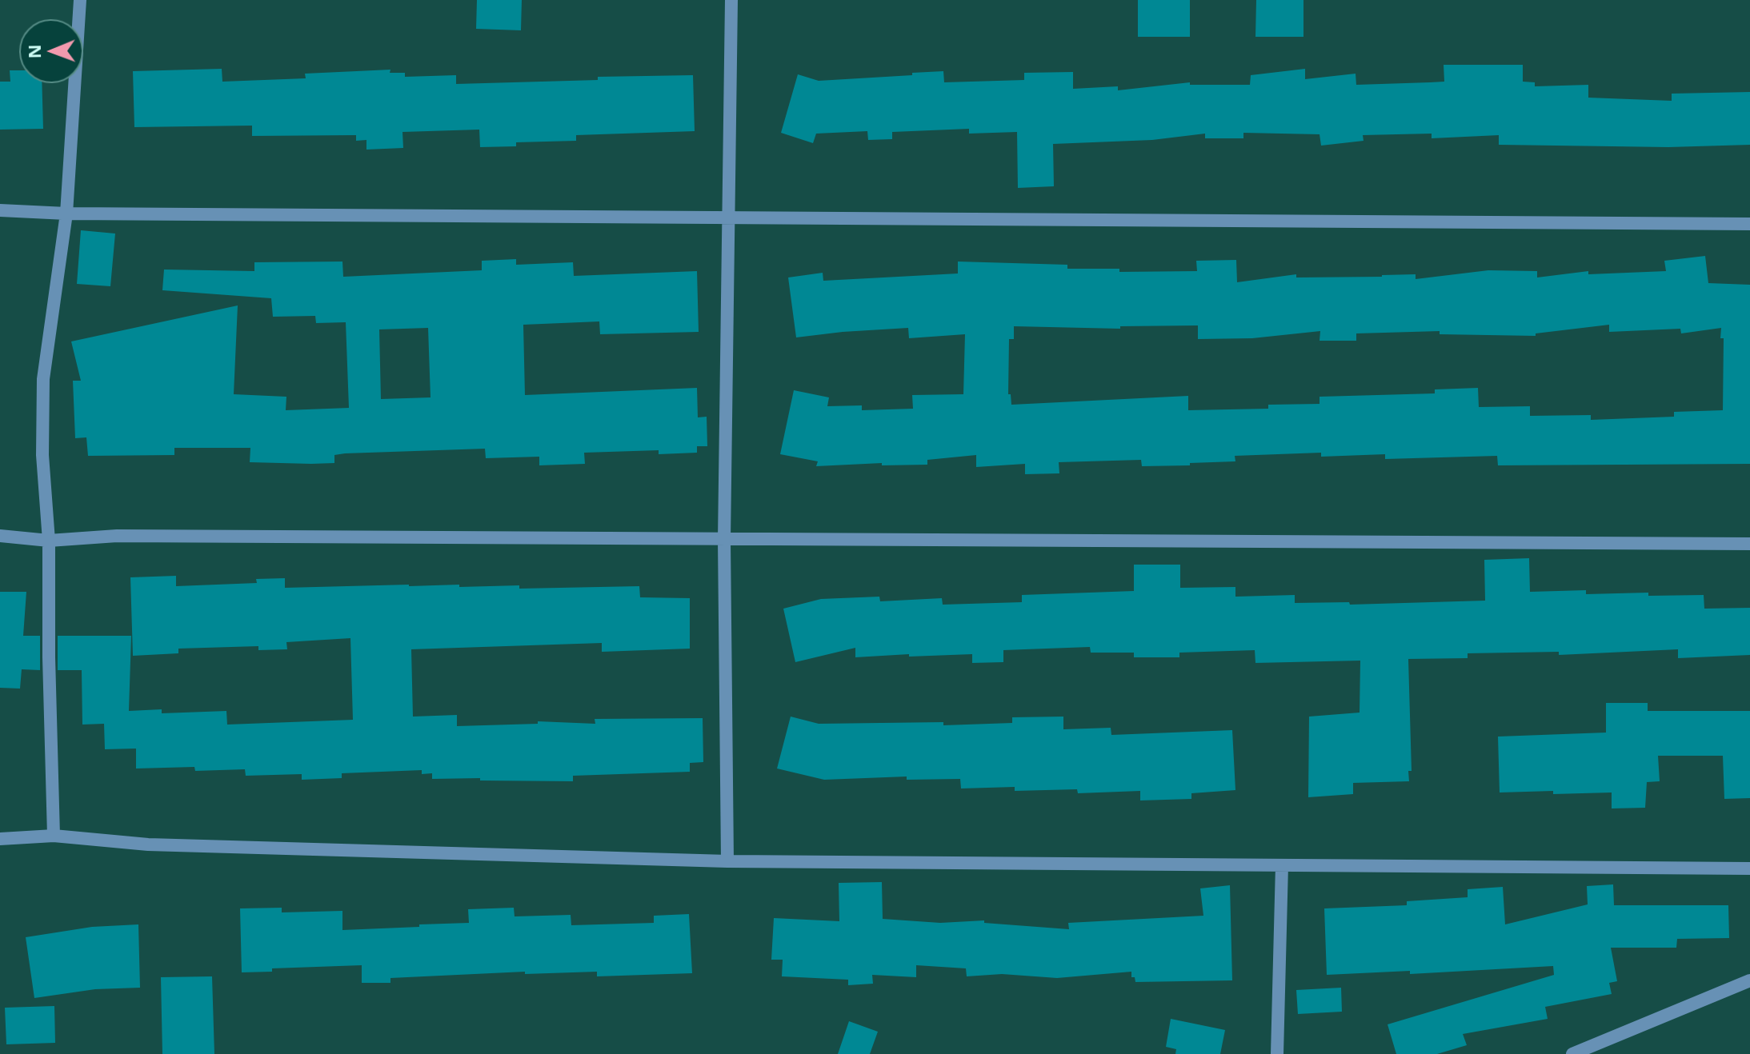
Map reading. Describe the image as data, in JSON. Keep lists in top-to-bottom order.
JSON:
{
  "north": "left"
}
